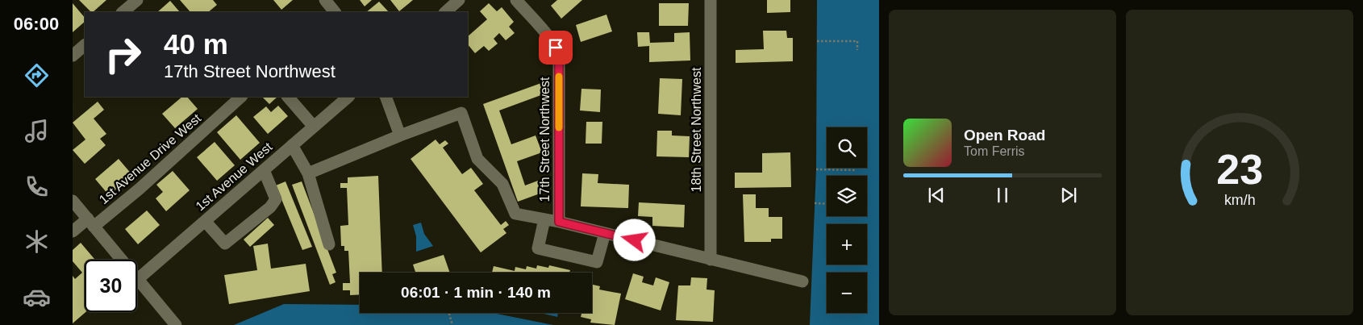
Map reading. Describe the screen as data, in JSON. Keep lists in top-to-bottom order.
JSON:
{
  "streets": {
    "street": [
      "18th Street Northwest",
      "17th Street Northwest",
      "1st Avenue Drive West",
      "1st Avenue West"
    ]
  },
  "page": {
    "tabs": "06:00",
    "turn": ["40 m", "17th Street Northwest"],
    "song": ["Open Road", "Tom Ferris"],
    "map_buttons": ["+", "−"],
    "limit": "30",
    "trip": "06:01 · 1 min · 140 m",
    "gauge": ["23", "km/h"]
  }
}
